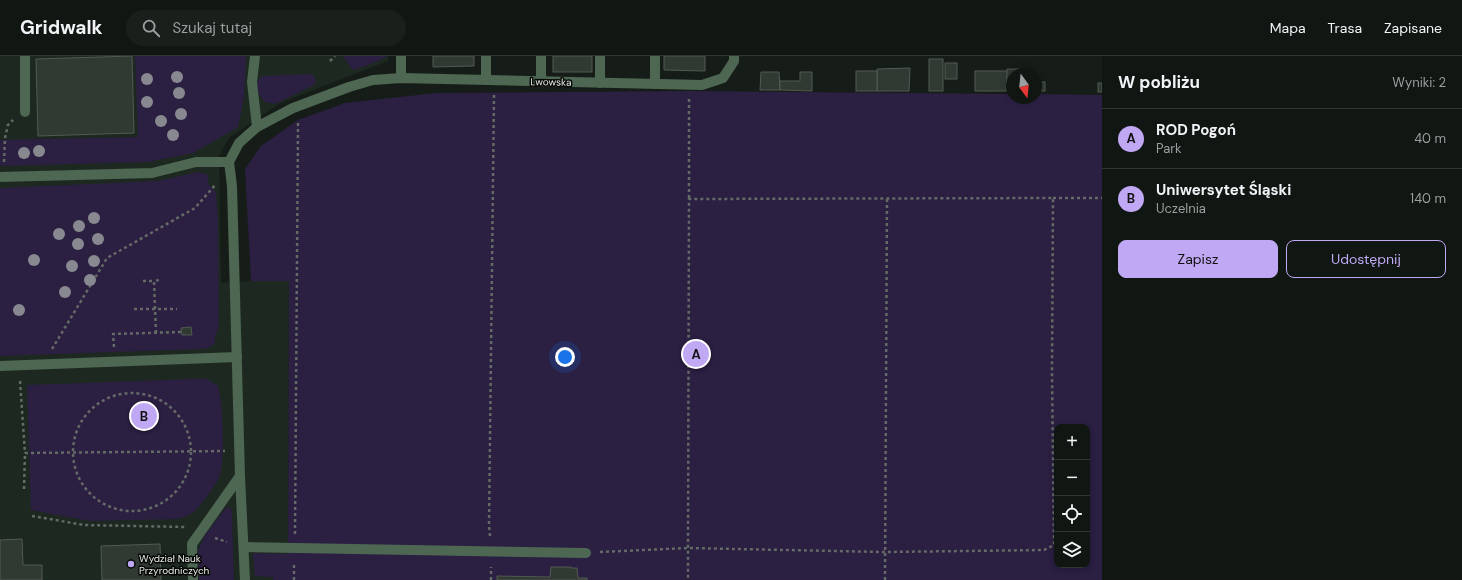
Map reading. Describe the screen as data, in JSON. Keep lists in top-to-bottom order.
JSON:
{
  "streets": {
    "street": ["Lwowska"]
  },
  "places": ["Wydział Nauk Przyrodniczych"],
  "north": "bottom",
  "page": {
    "header": "Gridwalk",
    "search": "Szukaj tutaj",
    "nav": ["Mapa", "Trasa", "Zapisane"],
    "heading": ["W pobliżu", "Wyniki: 2"],
    "list": [
      {
        "mark": "A",
        "name": "ROD Pogoń",
        "note": "Park",
        "value": "40 m"
      },
      {
        "mark": "B",
        "name": "Uniwersytet Śląski",
        "note": "Uczelnia",
        "value": "140 m"
      }
    ],
    "buttons": ["Zapisz", "Udostępnij"],
    "pins": ["A", "B"],
    "map_buttons": ["+", "−"]
  }
}
